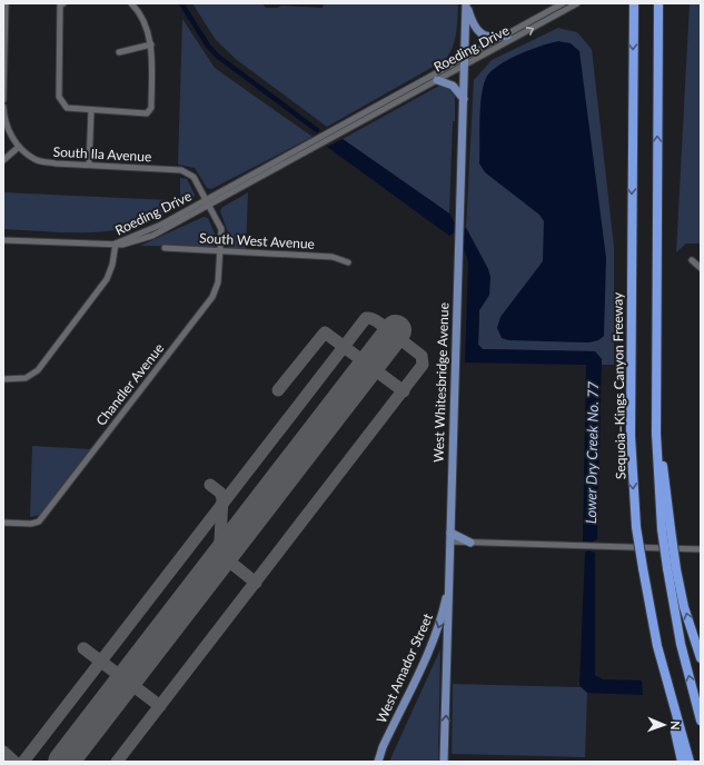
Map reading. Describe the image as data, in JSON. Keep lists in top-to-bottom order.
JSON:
{
  "streets": {
    "highway": ["Sequoia–Kings Canyon Freeway"],
    "main road": ["West Whitesbridge Avenue", "West Amador Street"],
    "street": [
      "Roeding Drive",
      "South Ila Avenue",
      "South West Avenue",
      "Chandler Avenue"
    ]
  },
  "crossings": [
    ["Roeding Drive", "West Whitesbridge Avenue"],
    ["Roeding Drive", "Chandler Avenue"],
    ["South Ila Avenue", "Chandler Avenue"],
    ["South West Avenue", "Chandler Avenue"],
    ["West Whitesbridge Avenue", "West Amador Street"]
  ],
  "one_way": ["West Amador Street"],
  "water": ["Lower Dry Creek No. 77"],
  "north": "right"
}
